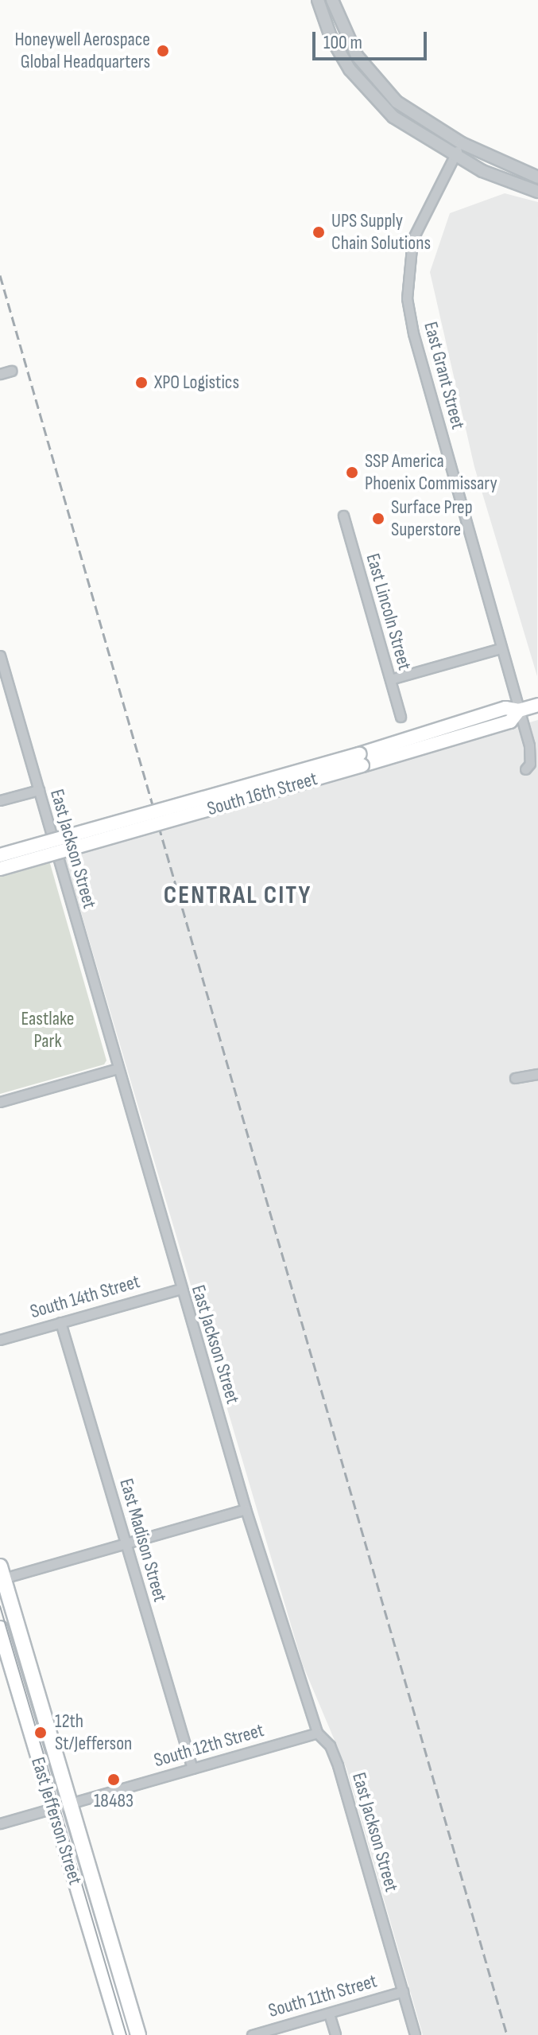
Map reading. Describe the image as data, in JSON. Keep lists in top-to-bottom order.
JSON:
{
  "streets": {
    "main road": ["South 16th Street", "East Jefferson Street"],
    "street": [
      "East Grant Street",
      "East Lincoln Street",
      "East Jackson Street",
      "South 14th Street",
      "East Madison Street",
      "South 12th Street",
      "South 11th Street"
    ]
  },
  "crossings": [
    ["East Grant Street", "South 16th Street"],
    ["East Jackson Street", "South 14th Street"],
    ["East Jackson Street", "South 12th Street"],
    ["East Jackson Street", "South 11th Street"],
    ["South 14th Street", "East Madison Street"],
    ["East Madison Street", "South 12th Street"],
    ["South 12th Street", "East Jefferson Street"]
  ],
  "districts": ["CENTRAL CITY"],
  "parks": ["Eastlake Park"],
  "places": [
    "Honeywell Aerospace Global Headquarters",
    "UPS Supply Chain Solutions",
    "XPO Logistics",
    "SSP America Phoenix Commissary",
    "Surface Prep Superstore",
    "12th St/Jefferson",
    "18483"
  ],
  "scale_bar": "100 m"
}
